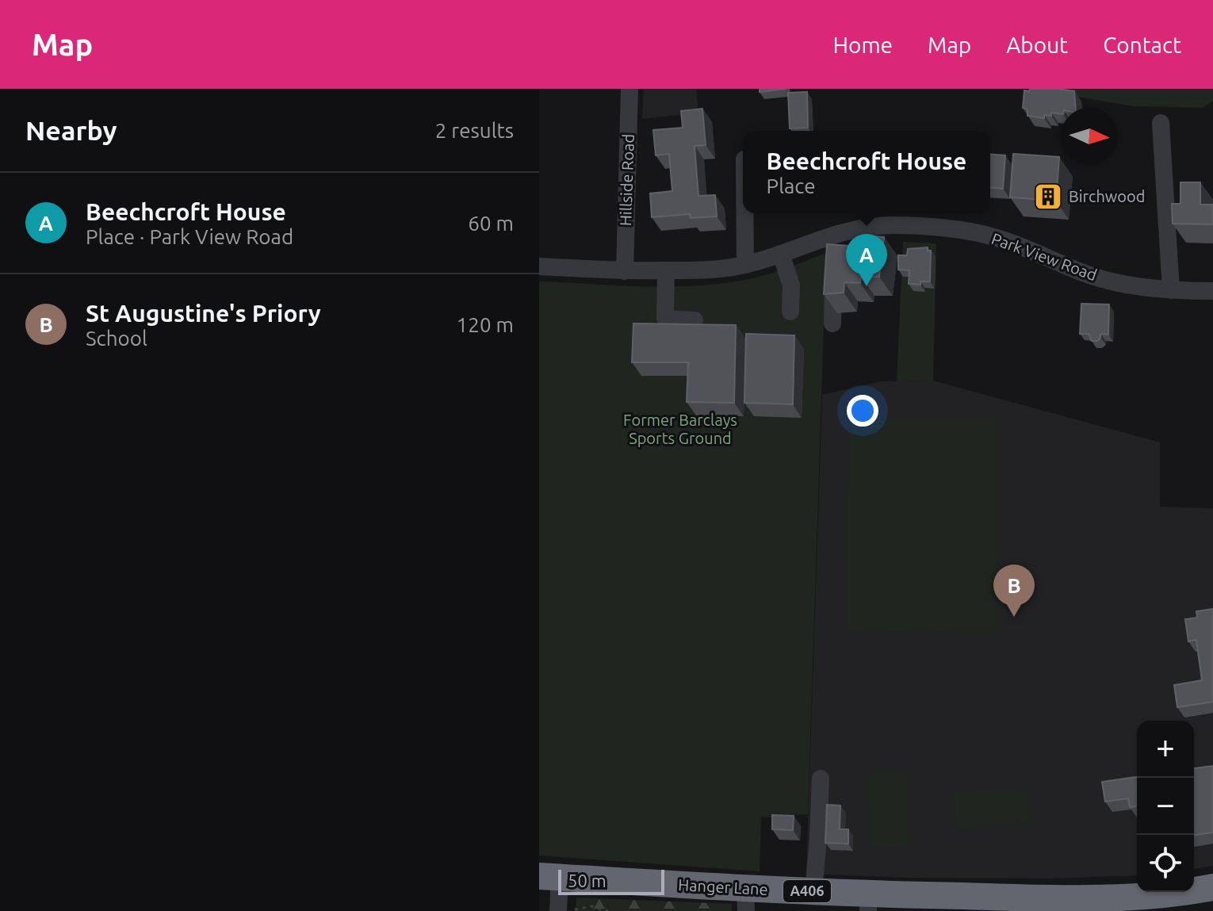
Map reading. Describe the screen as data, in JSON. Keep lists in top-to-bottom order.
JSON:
{
  "streets": {
    "highway": ["Hanger Lane", "A406"],
    "street": ["Hillside Road", "Park View Road"]
  },
  "crossings": [
    ["Hillside Road", "Park View Road"]
  ],
  "parks": ["Former Barclays Sports Ground"],
  "places": {
    "building": ["Birchwood"]
  },
  "scale_bar": "50 m",
  "north": "right",
  "page": {
    "header": "Map",
    "nav": [
      "Home",
      "Map",
      "About",
      "Contact"
    ],
    "heading": ["Nearby", "2 results"],
    "popup": ["Beechcroft House", "Place"],
    "list": [
      {
        "mark": "A",
        "name": "Beechcroft House",
        "note": "Place · Park View Road",
        "value": "60 m"
      },
      {
        "mark": "B",
        "name": "St Augustine's Priory",
        "note": "School",
        "value": "120 m"
      }
    ],
    "pins": ["A", "B"],
    "map_buttons": ["+", "−"],
    "scale": "50 m"
  }
}
